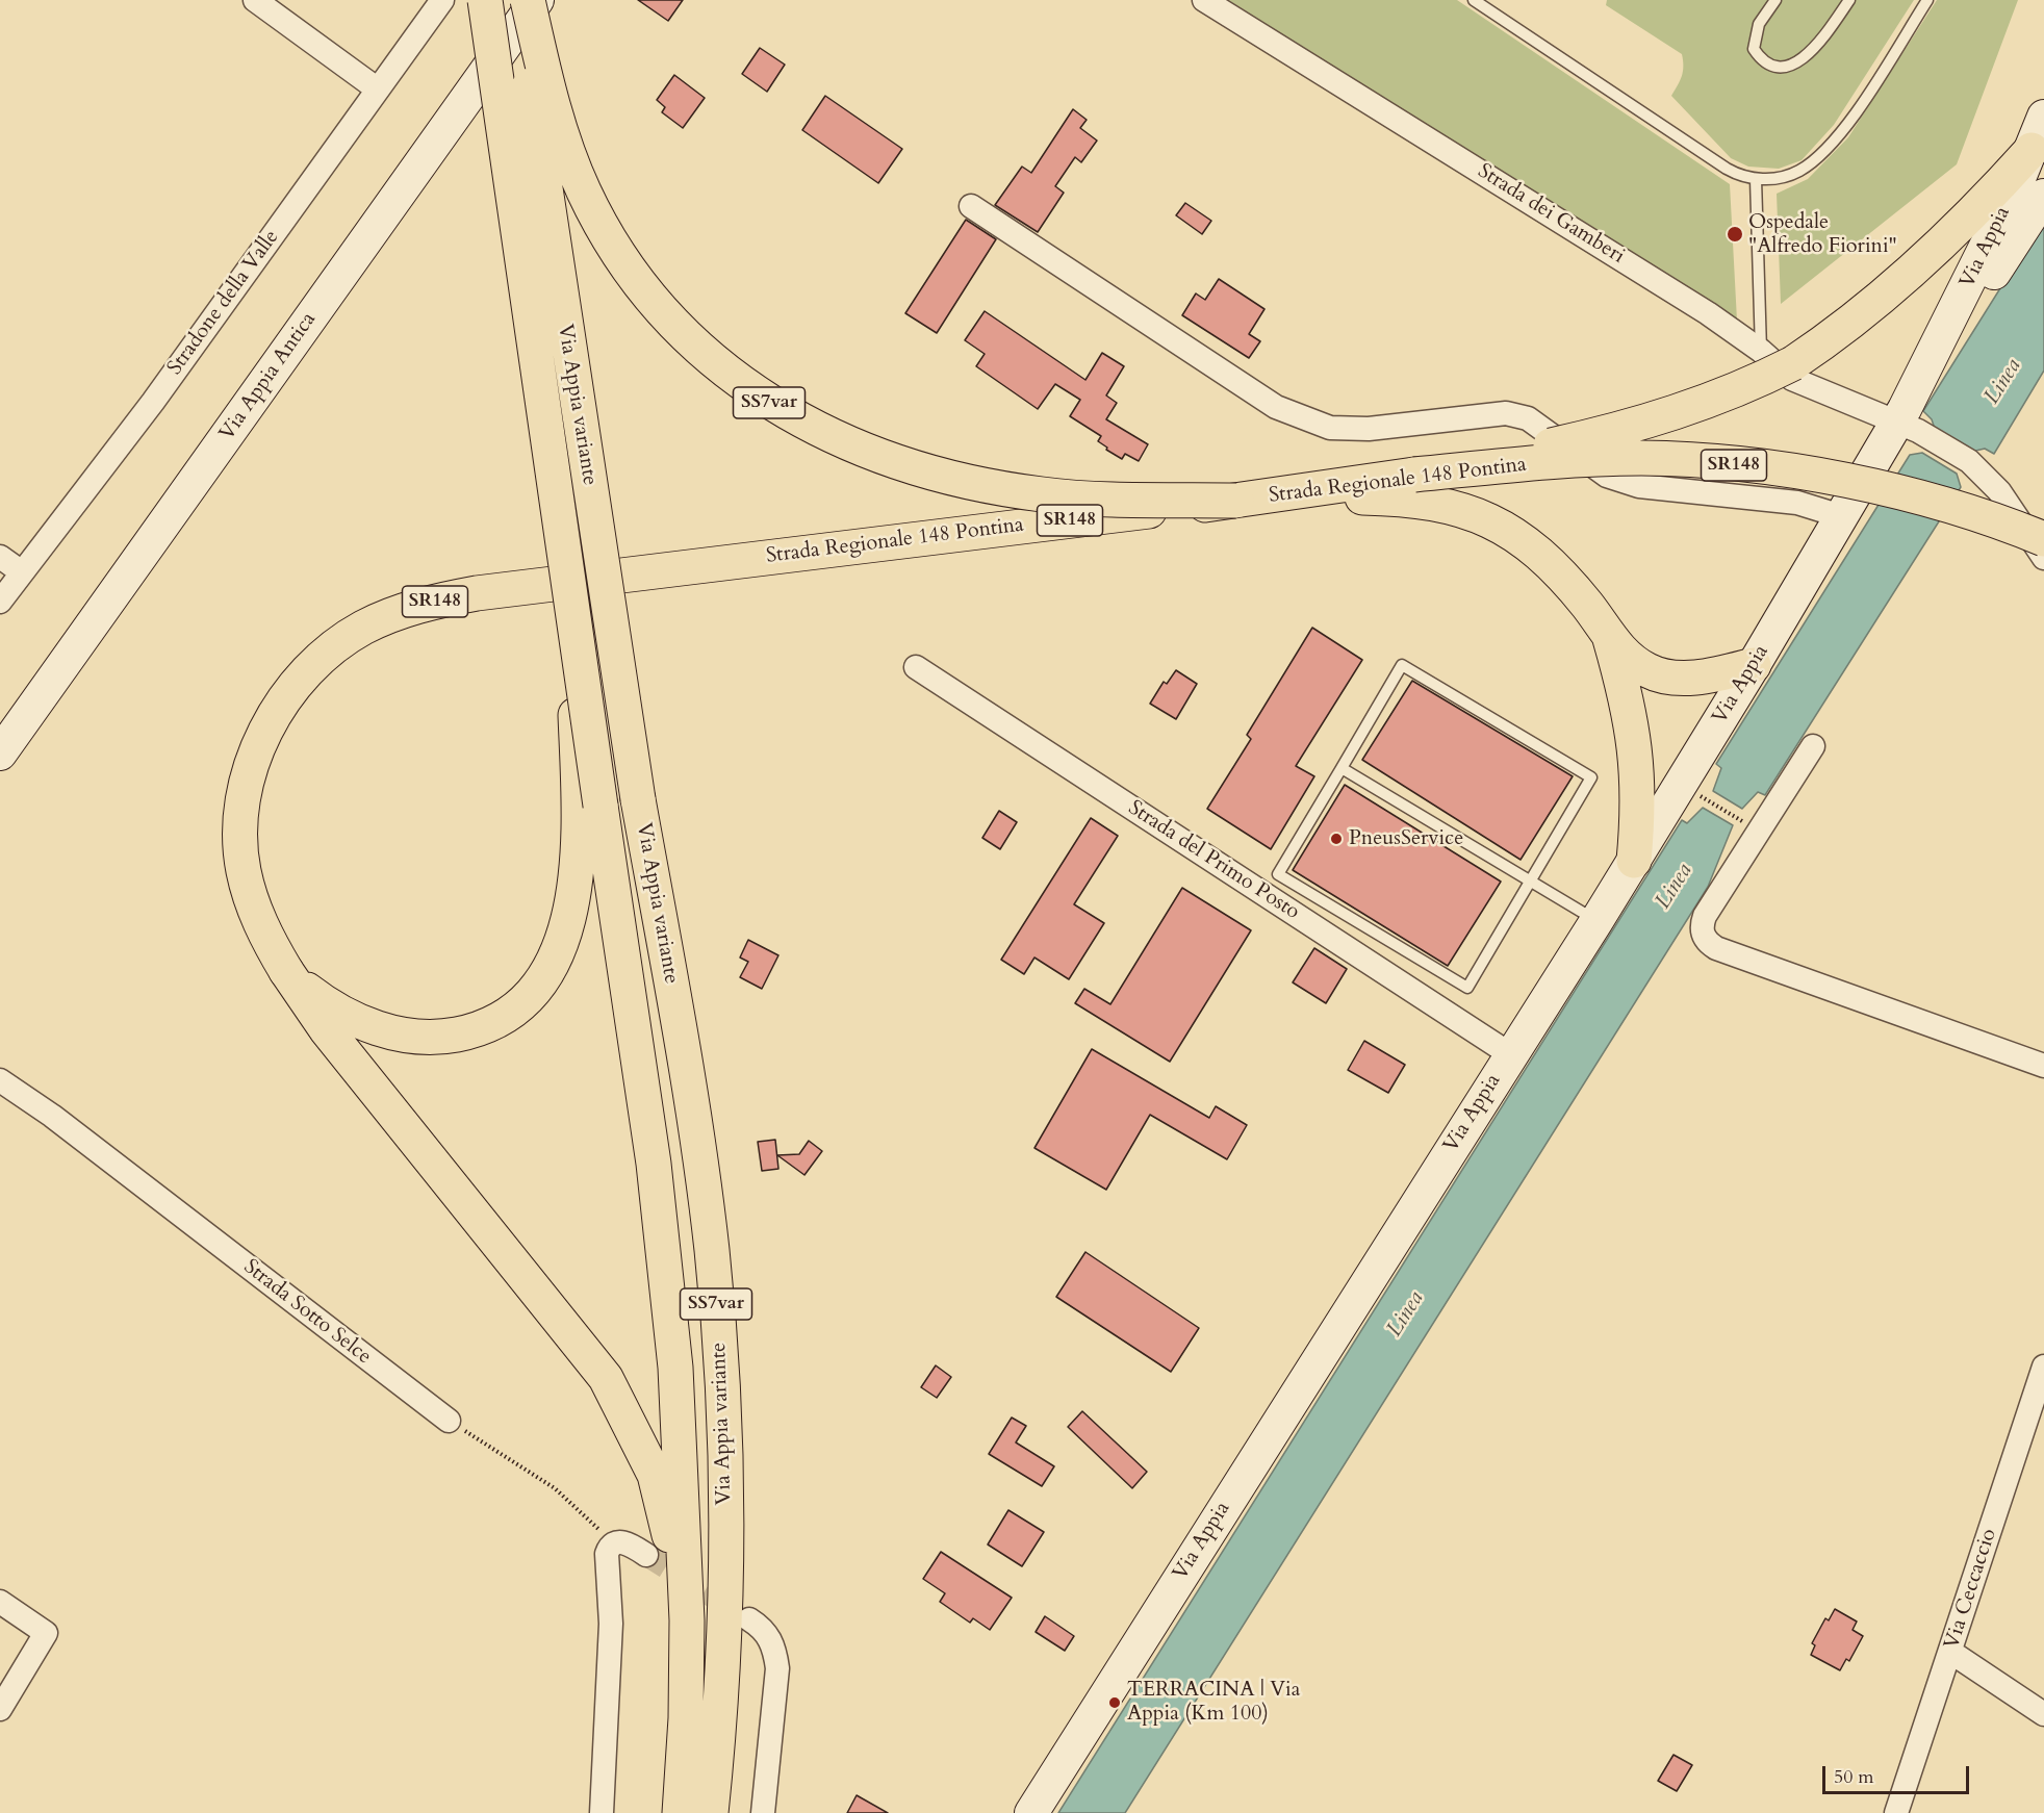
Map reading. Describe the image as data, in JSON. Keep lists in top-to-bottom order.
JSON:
{
  "streets": {
    "main road": [
      "Via Appia",
      "Via Appia Antica",
      "SS7var",
      "Via Appia variante",
      "SR148",
      "Strada Regionale 148 Pontina"
    ],
    "street": [
      "Strada dei Gamberi",
      "Stradone della Valle",
      "Strada del Primo Posto",
      "Strada Sotto Selce",
      "Via Ceccaccio"
    ]
  },
  "crossings": [
    ["Strada dei Gamberi", "Via Appia"],
    ["Via Appia", "SR148"],
    ["Via Appia", "Strada del Primo Posto"],
    ["SS7var", "SR148"],
    ["SS7var", "Strada Regionale 148 Pontina"],
    ["Via Appia variante", "Strada Regionale 148 Pontina"],
    ["SR148", "Strada Regionale 148 Pontina"]
  ],
  "water": ["Linea"],
  "places": ["Ospedale \"Alfredo Fiorini\"", "PneusService", "TERRACINA | Via Appia (Km 100)"],
  "scale_bar": "50 m"
}
